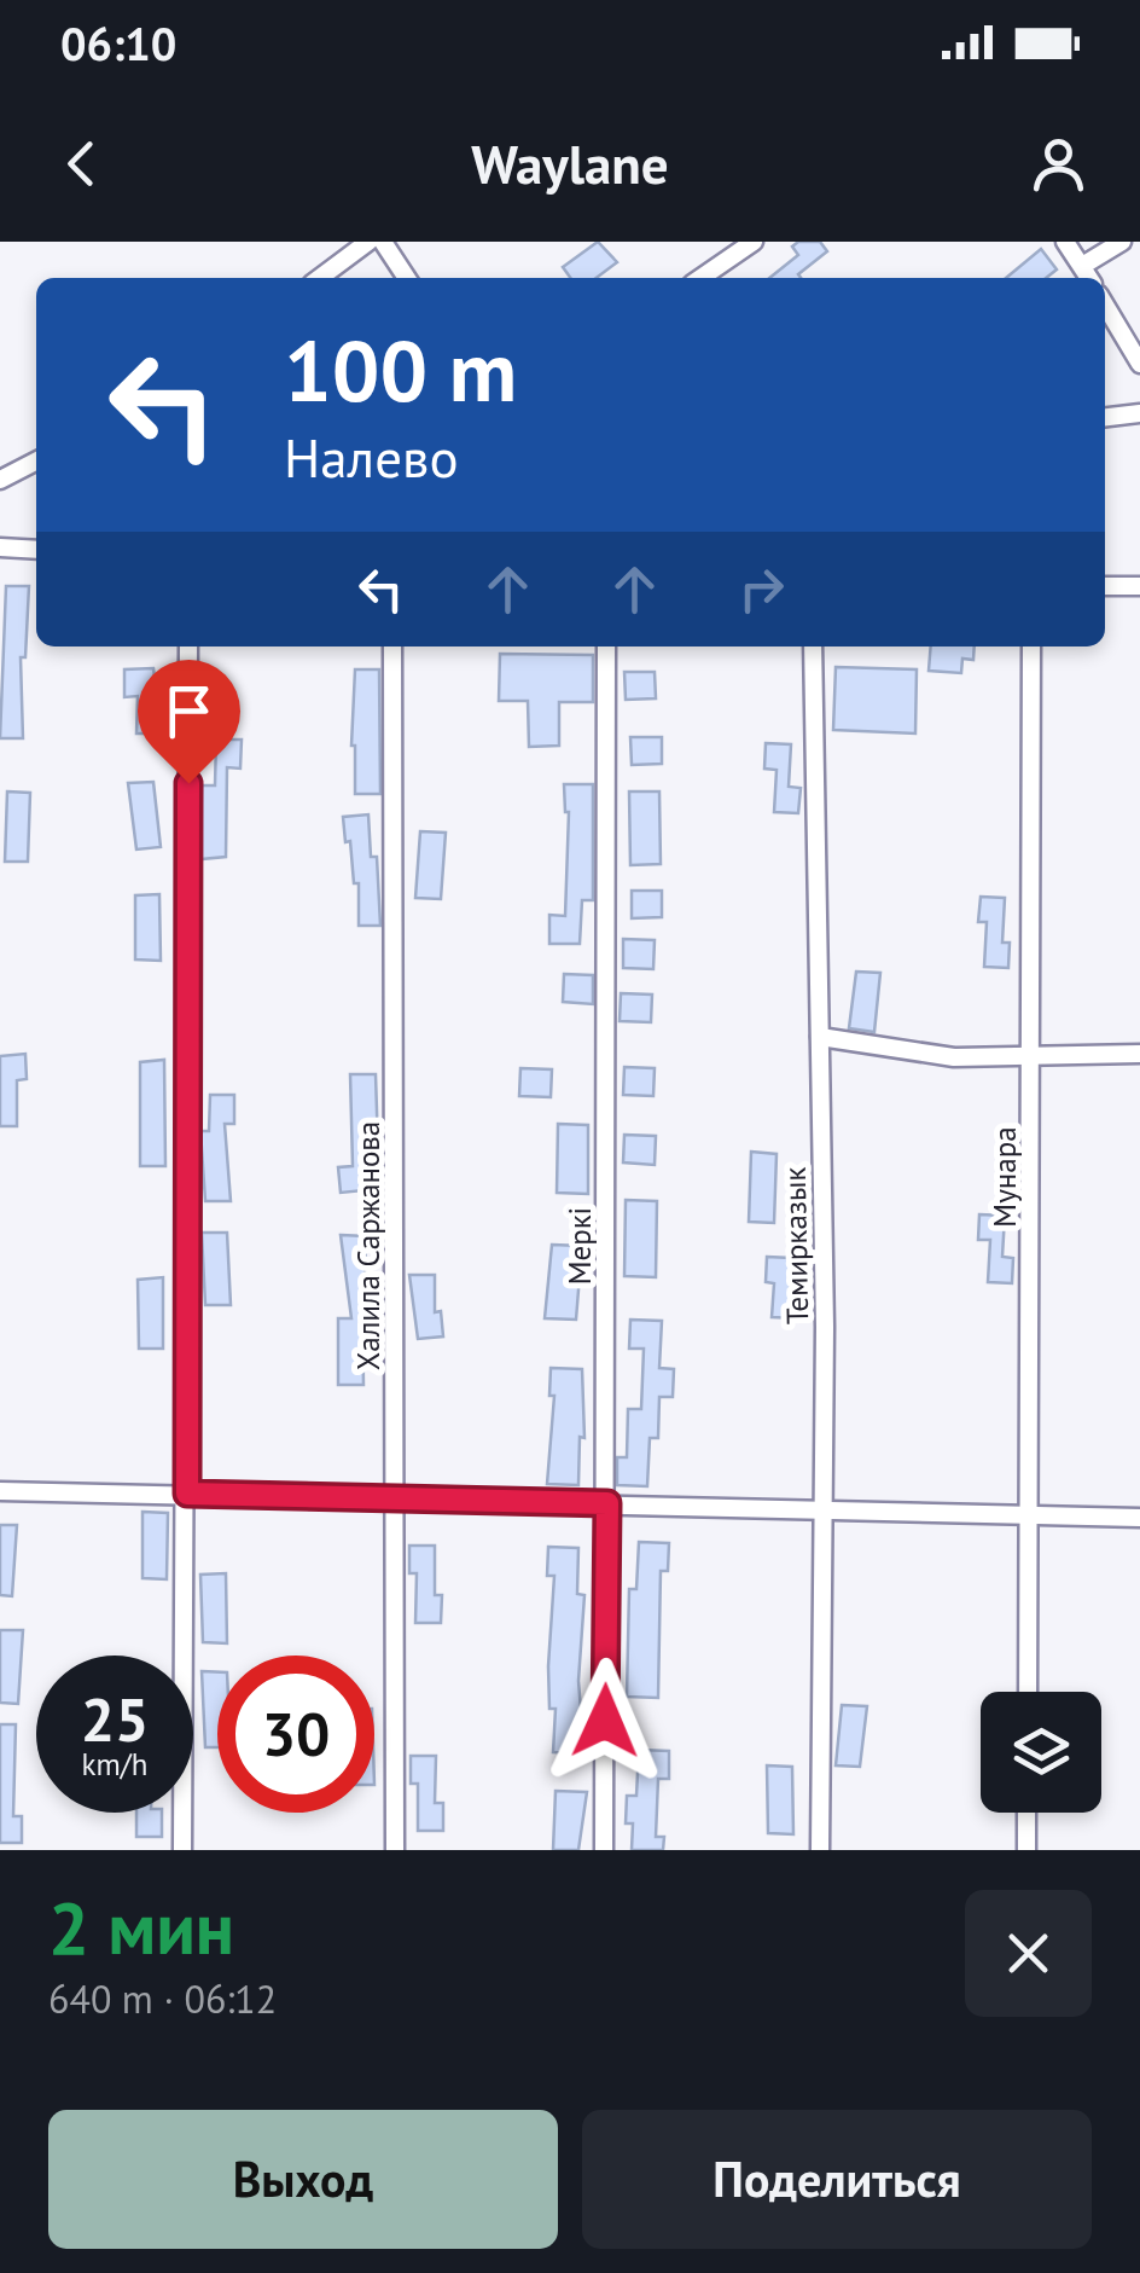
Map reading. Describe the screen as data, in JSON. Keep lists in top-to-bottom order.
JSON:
{
  "streets": {
    "street": [
      "Мунара",
      "Халила Саржанова",
      "Меркі",
      "Темирказык"
    ]
  },
  "page": {
    "status": "06:10",
    "header": "Waylane",
    "turn": ["100 m", "Налево"],
    "speed": "25 km/h",
    "limit": "30",
    "heading": ["2 мин", "640 m · 06:12"],
    "buttons": ["Выход", "Поделиться"]
  }
}
